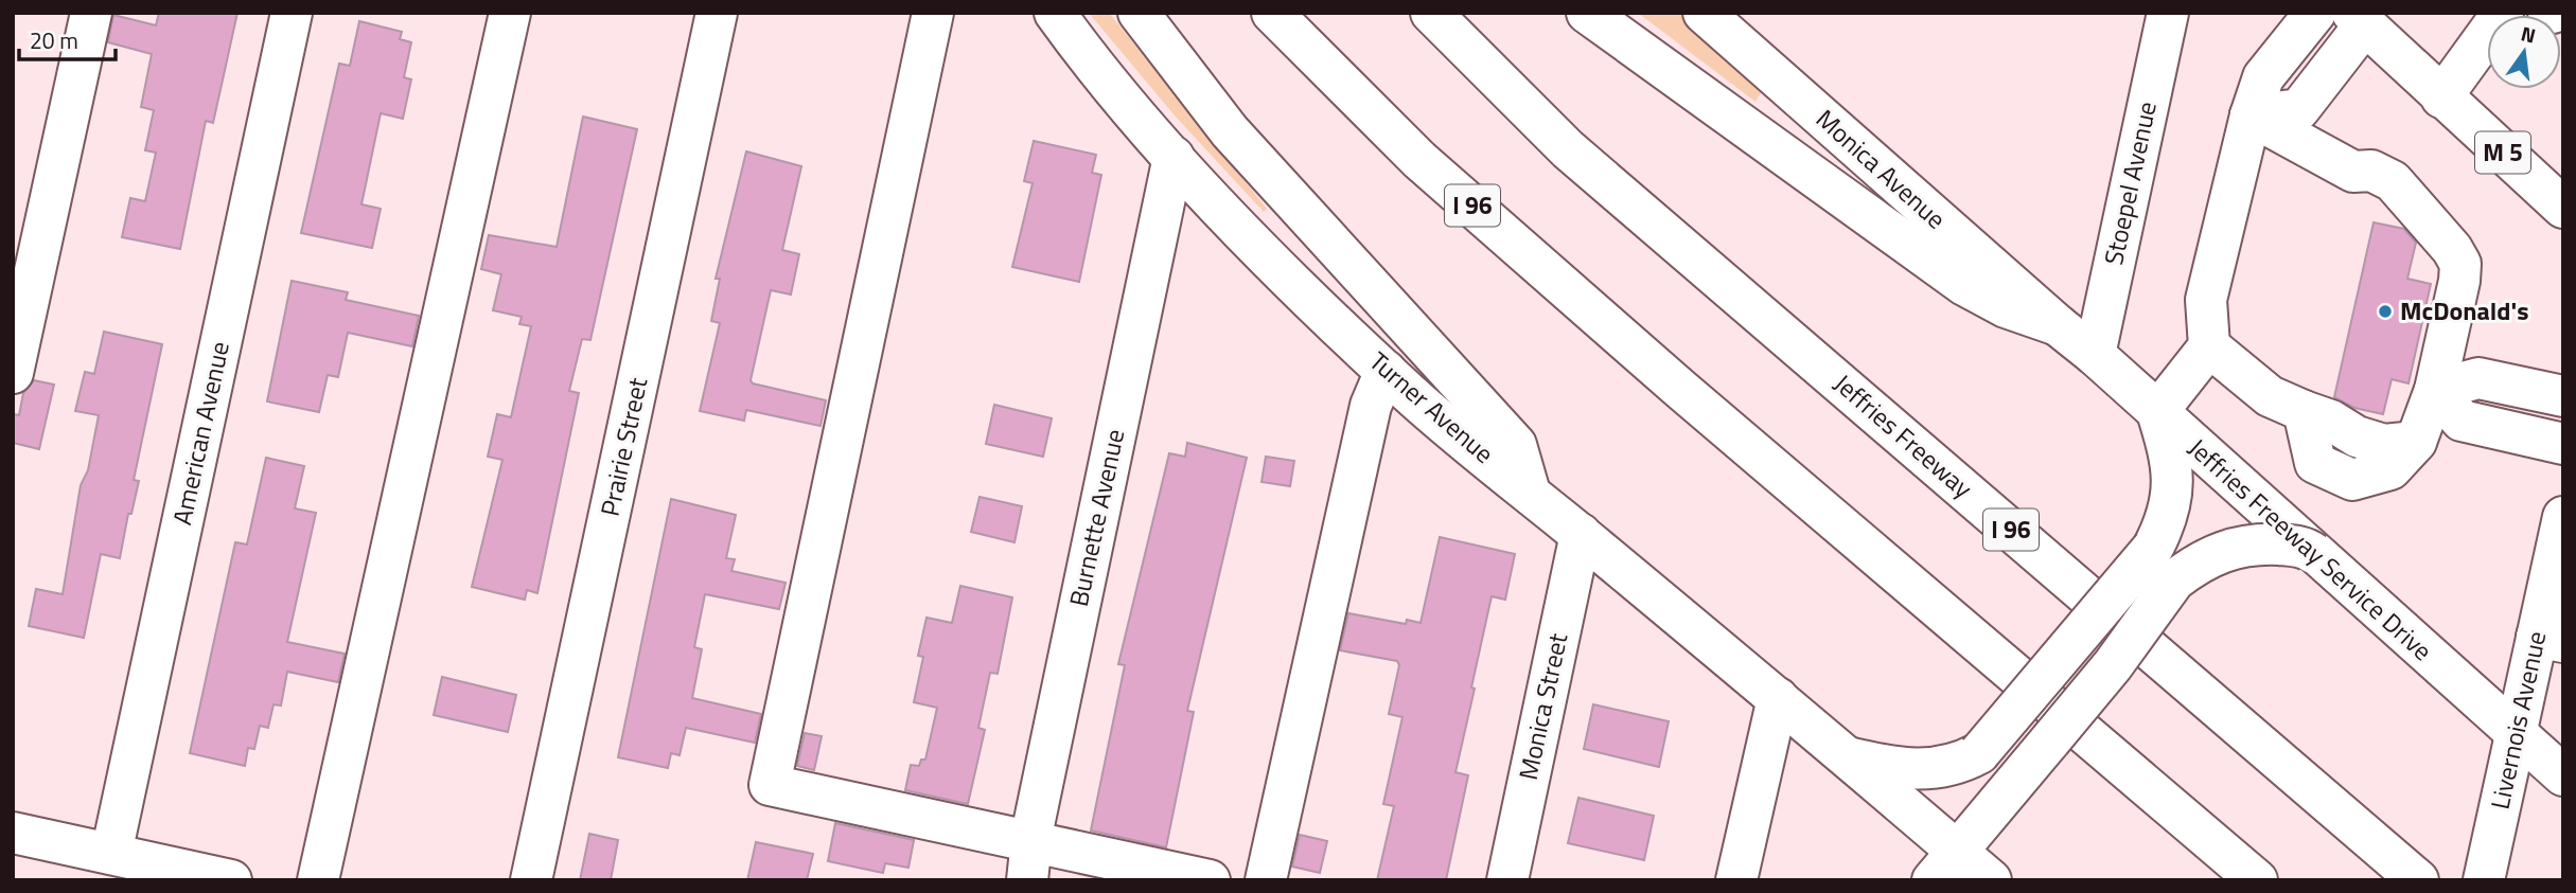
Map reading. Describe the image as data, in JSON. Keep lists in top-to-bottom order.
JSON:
{
  "streets": {
    "main road": [
      "M 5",
      "Monica Avenue",
      "Stoepel Avenue",
      "I 96",
      "Turner Avenue",
      "American Avenue",
      "Jeffries Freeway",
      "Prairie Street",
      "Burnette Avenue",
      "Jeffries Freeway Service Drive",
      "Monica Street",
      "Livernois Avenue"
    ]
  },
  "crossings": [
    ["Monica Avenue", "Jeffries Freeway Service Drive"],
    ["Stoepel Avenue", "Jeffries Freeway Service Drive"],
    ["Turner Avenue", "Burnette Avenue"],
    ["Turner Avenue", "Monica Street"],
    ["Jeffries Freeway Service Drive", "Livernois Avenue"]
  ],
  "places": ["McDonald's"],
  "scale_bar": "20 m",
  "north": "top"
}
